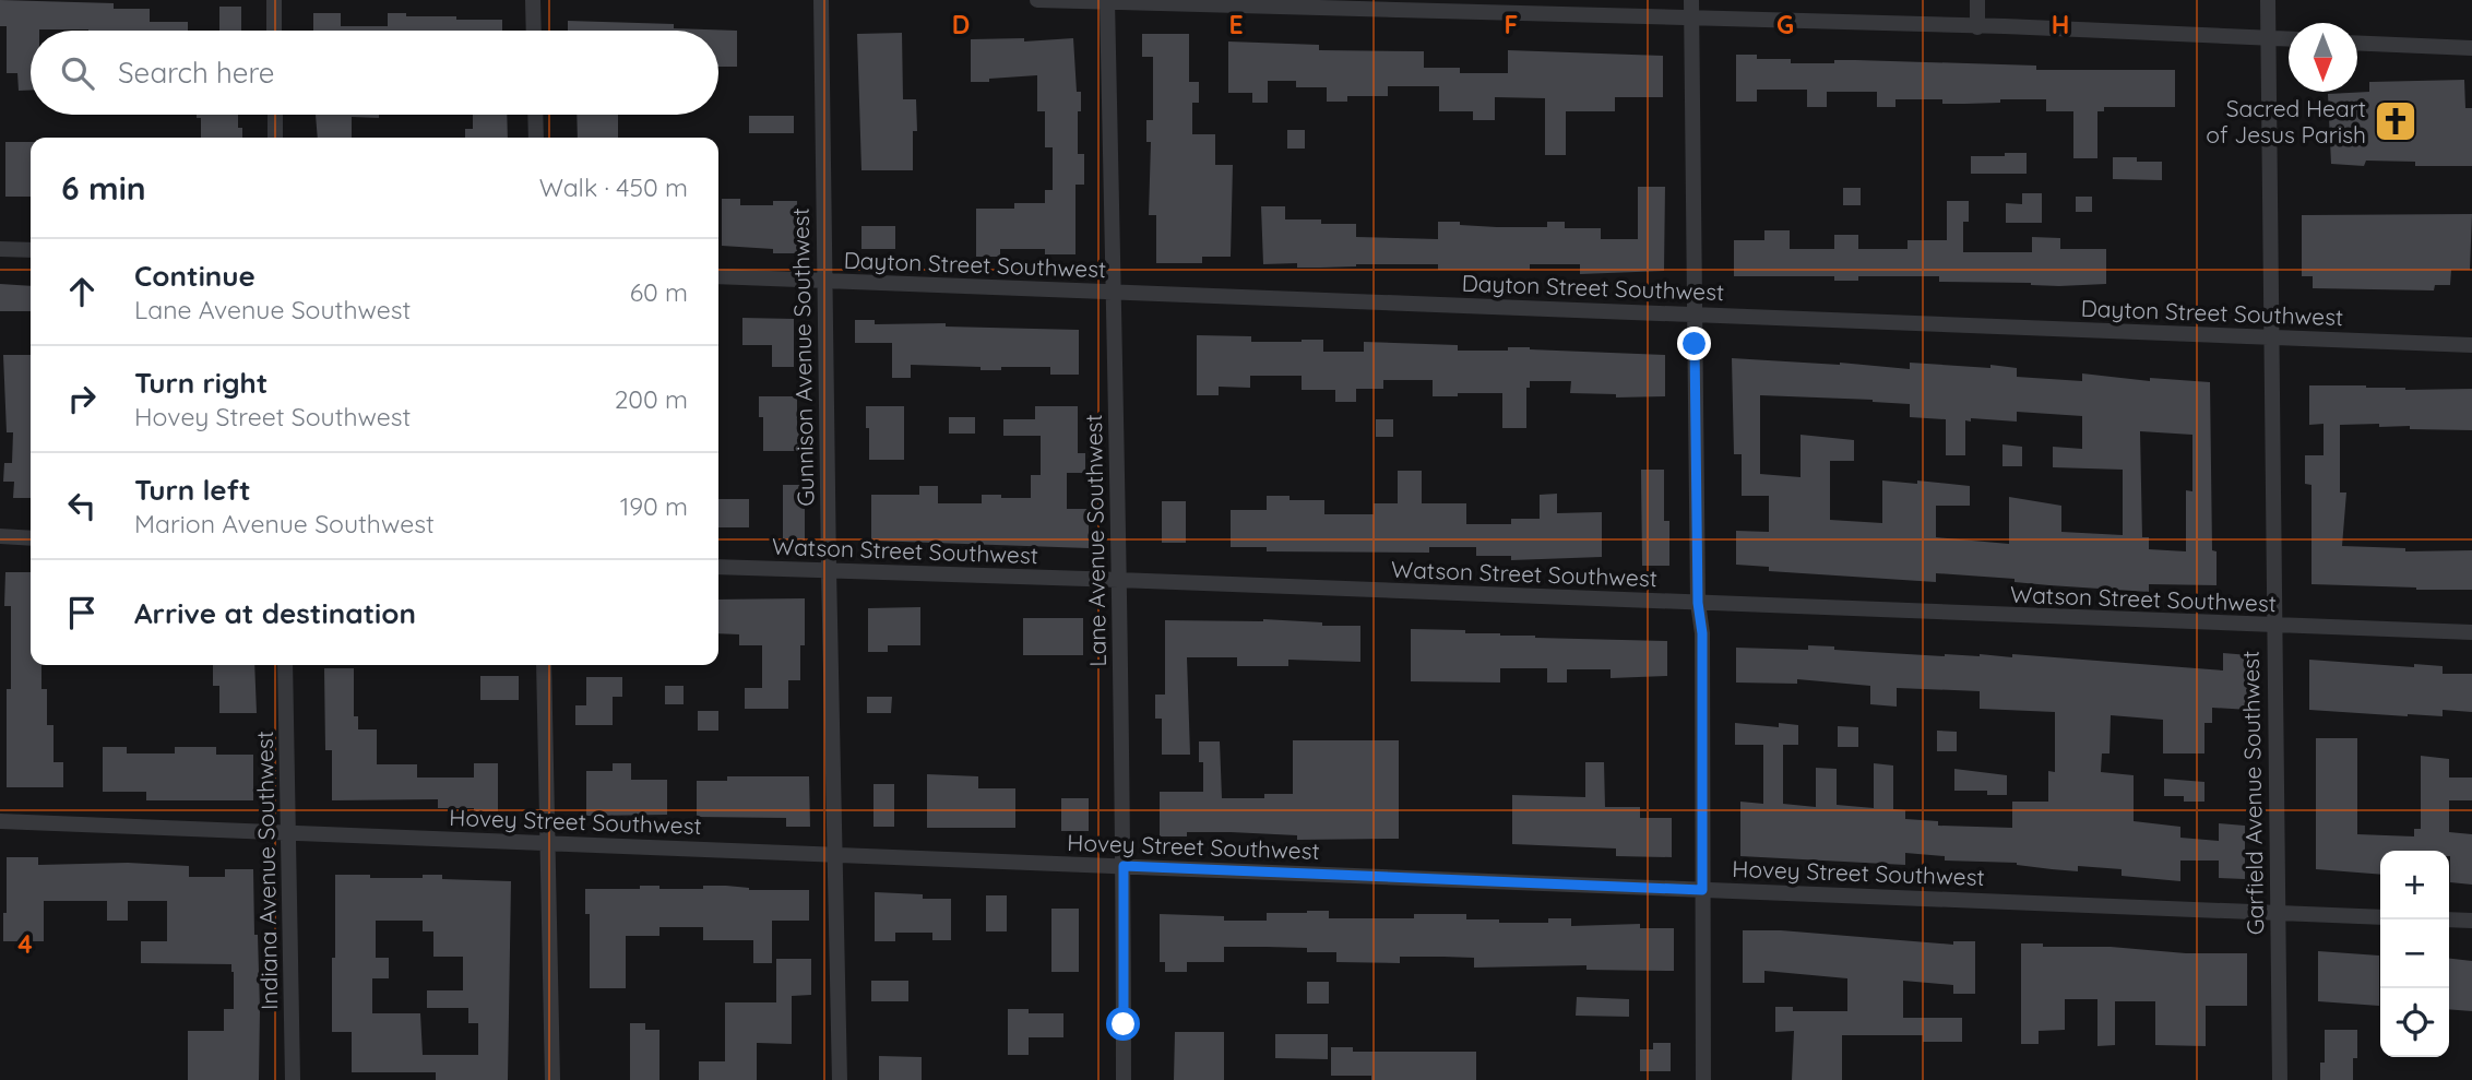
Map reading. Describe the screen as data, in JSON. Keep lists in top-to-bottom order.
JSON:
{
  "streets": {
    "street": [
      "Dayton Street Southwest",
      "Gunnison Avenue Southwest",
      "Lane Avenue Southwest",
      "Watson Street Southwest",
      "Garfield Avenue Southwest",
      "Hovey Street Southwest",
      "Indiana Avenue Southwest"
    ]
  },
  "crossings": [
    ["Dayton Street Southwest", "Gunnison Avenue Southwest"],
    ["Dayton Street Southwest", "Lane Avenue Southwest"],
    ["Dayton Street Southwest", "Garfield Avenue Southwest"],
    ["Gunnison Avenue Southwest", "Watson Street Southwest"],
    ["Gunnison Avenue Southwest", "Hovey Street Southwest"],
    ["Lane Avenue Southwest", "Watson Street Southwest"],
    ["Lane Avenue Southwest", "Hovey Street Southwest"],
    ["Watson Street Southwest", "Garfield Avenue Southwest"],
    ["Garfield Avenue Southwest", "Hovey Street Southwest"],
    ["Hovey Street Southwest", "Indiana Avenue Southwest"]
  ],
  "places": {
    "church": ["Sacred Heart of Jesus Parish"]
  },
  "north": "bottom",
  "page": {
    "search": "Search here",
    "heading": ["6 min", "Walk · 450 m"],
    "list": [
      ["Continue", "Lane Avenue Southwest", "60 m"],
      ["Turn right", "Hovey Street Southwest", "200 m"],
      ["Turn left", "Marion Avenue Southwest", "190 m"],
      "Arrive at destination"
    ],
    "map_buttons": ["+", "−"]
  },
  "grid": {
    "columns": [
      "D",
      "E",
      "F",
      "G",
      "H"
    ],
    "rows": ["4"]
  }
}
